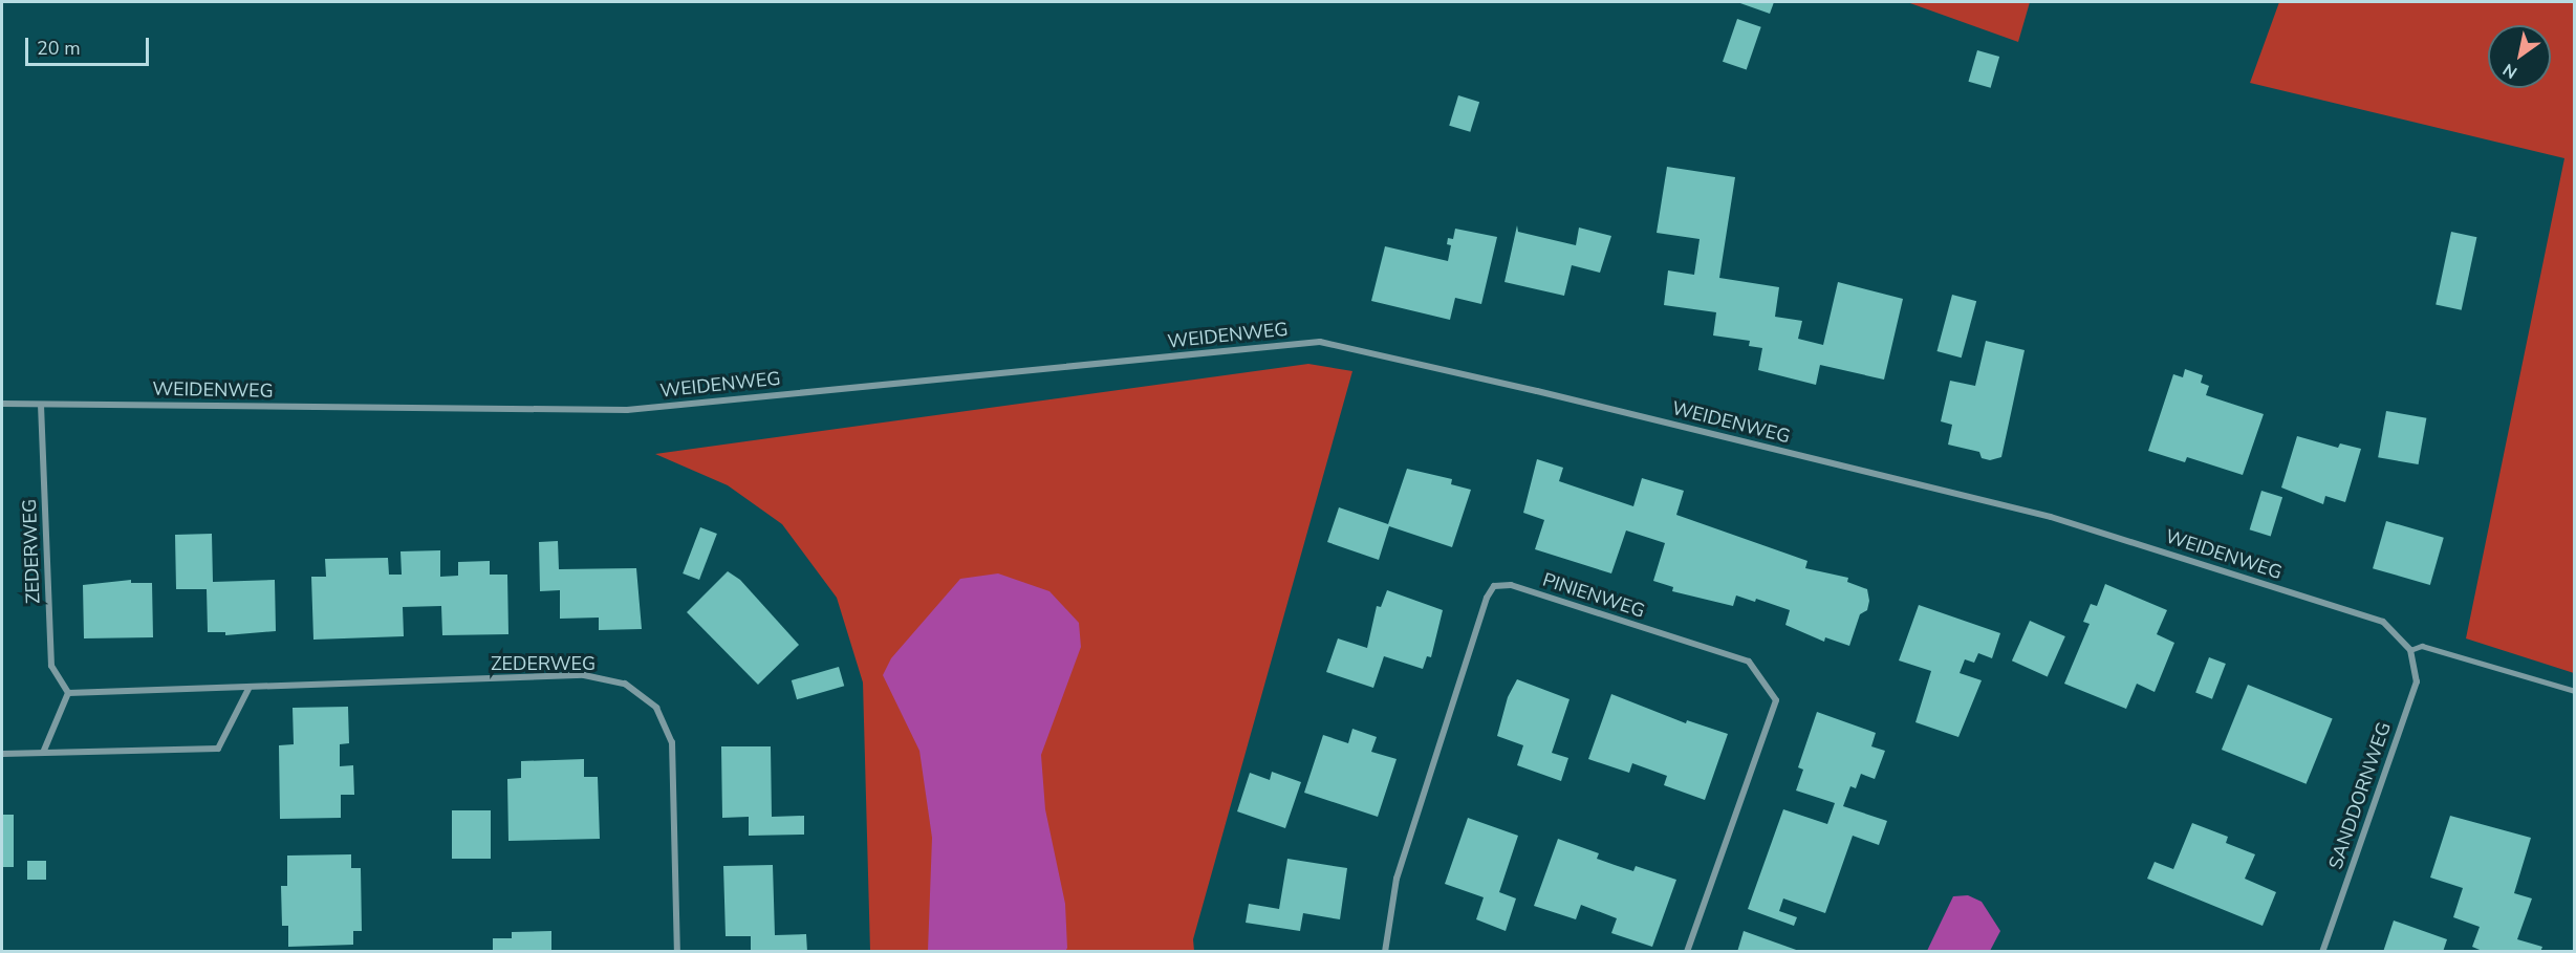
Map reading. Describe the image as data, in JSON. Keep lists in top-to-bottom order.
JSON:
{
  "streets": {
    "street": [
      "WEIDENWEG",
      "ZEDERWEG",
      "PINIENWEG",
      "SANDDORNWEG"
    ]
  },
  "crossings": [
    ["WEIDENWEG", "ZEDERWEG"],
    ["WEIDENWEG", "SANDDORNWEG"]
  ],
  "scale_bar": "20 m",
  "north": "bottom left"
}
